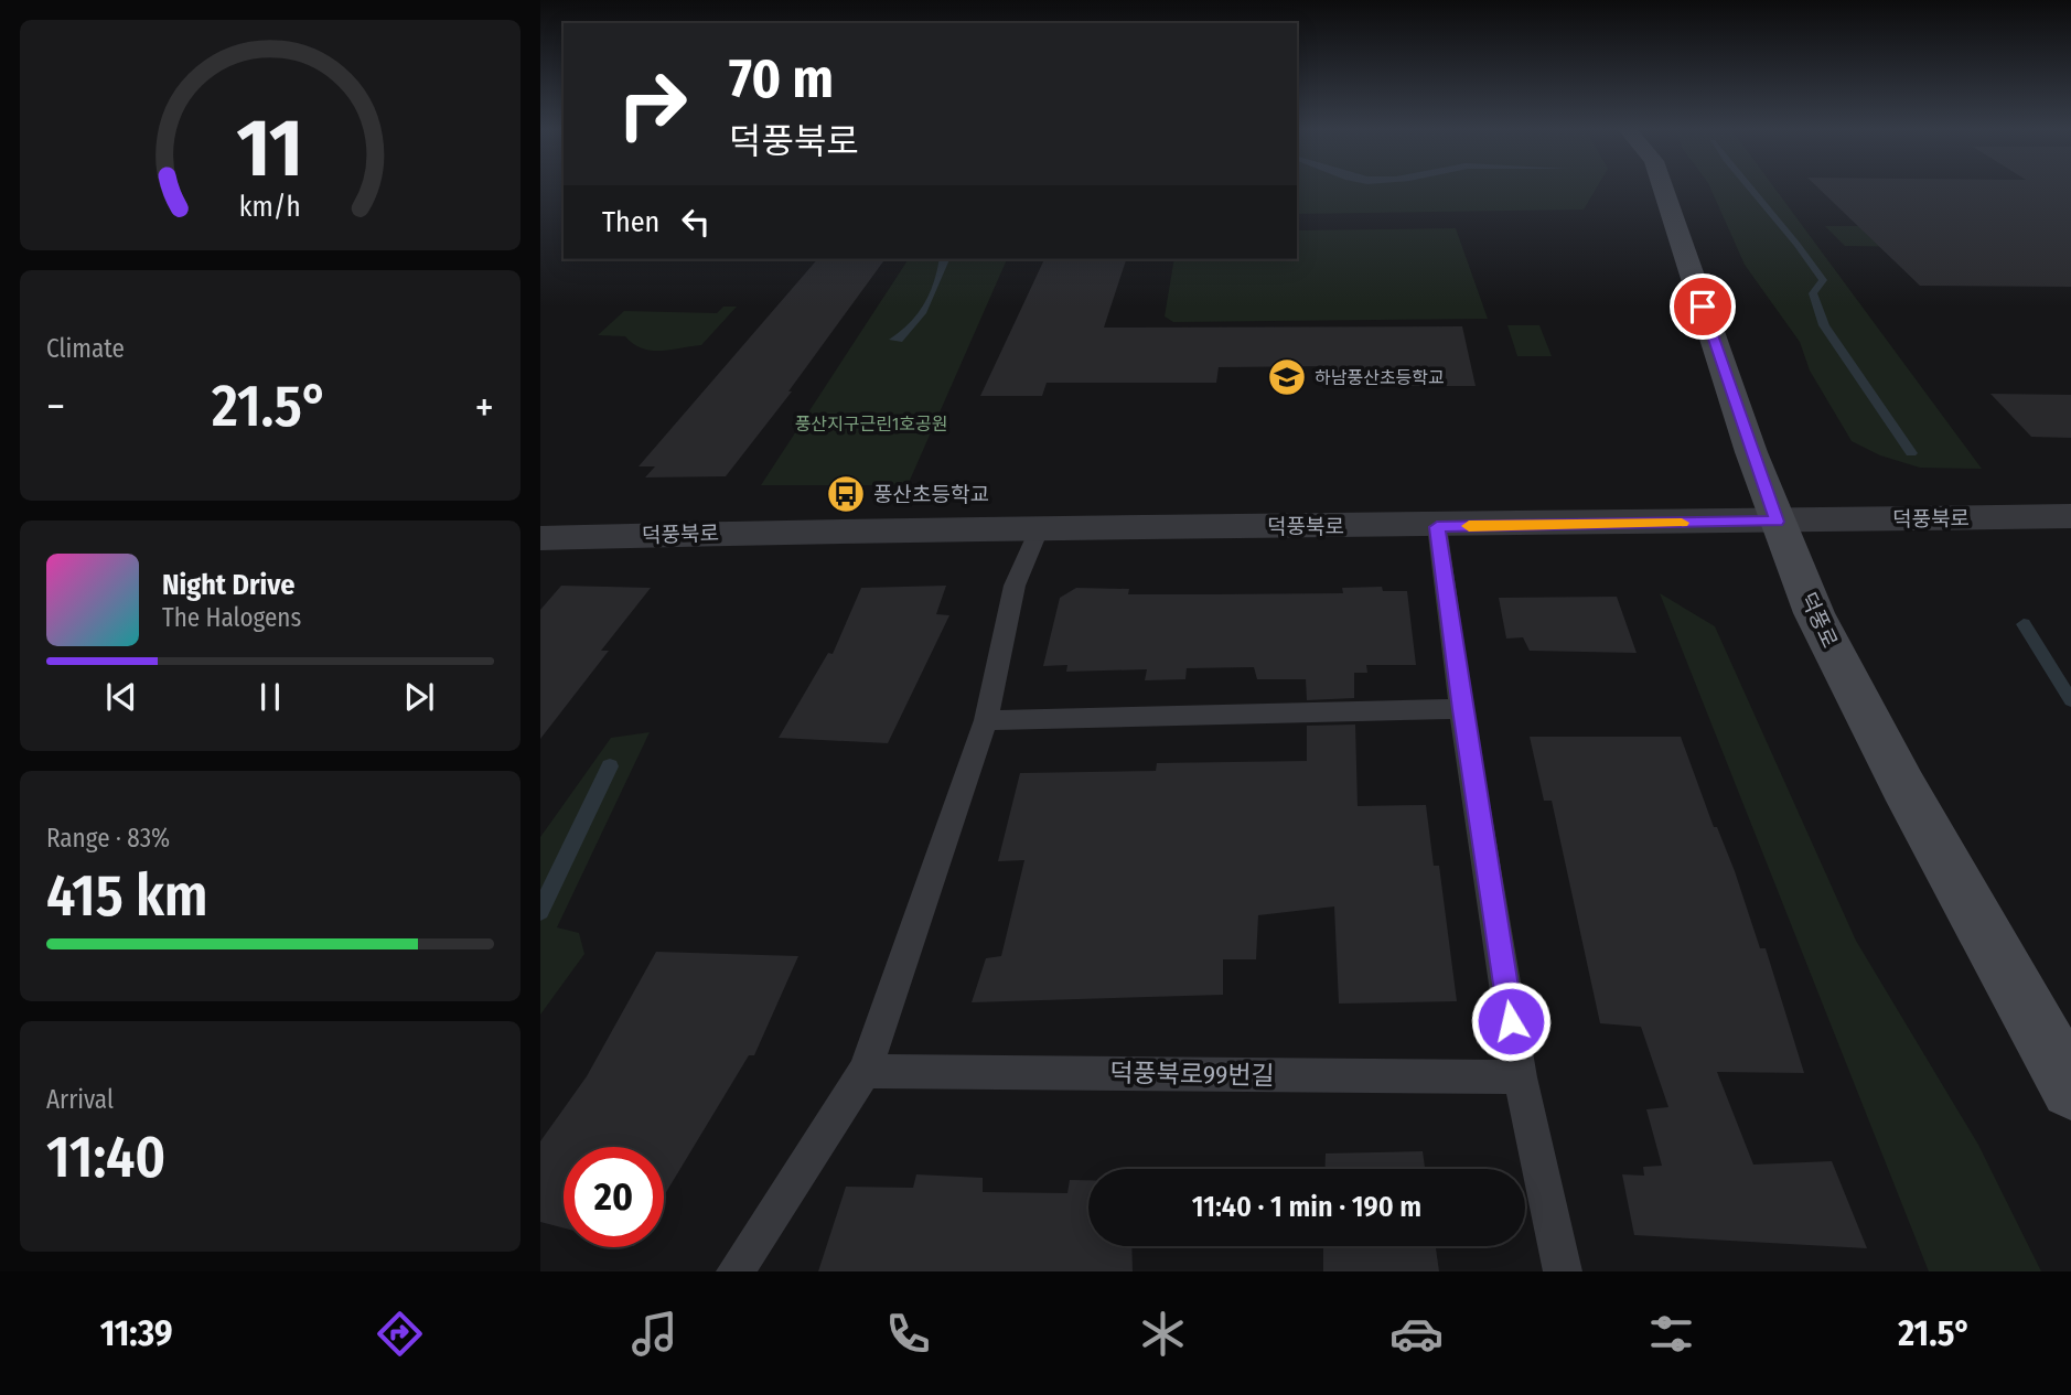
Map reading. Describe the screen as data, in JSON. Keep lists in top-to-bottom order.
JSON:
{
  "streets": {
    "main road": ["덕풍로"],
    "street": ["덕풍북로"],
    "lane": ["덕풍북로99번길"]
  },
  "crossings": [
    ["덕풍북로", "덕풍로"]
  ],
  "parks": ["풍산지구근린1호공원"],
  "places": {
    "school or university": ["하남풍산초등학교"],
    "bus stop": ["풍산초등학교"]
  },
  "page": {
    "turn": ["70 m", "덕풍북로"],
    "then": "Then",
    "tile": [
      "Climate",
      ["Range · 83%", "415 km"],
      ["Arrival", "11:40"]
    ],
    "heat": ["−", "21.5°", "+"],
    "song": ["Night Drive", "The Halogens"],
    "limit": "20",
    "trip": "11:40 · 1 min · 190 m",
    "tabs": ["11:39", "21.5°"],
    "gauge": ["11", "km/h"]
  }
}
